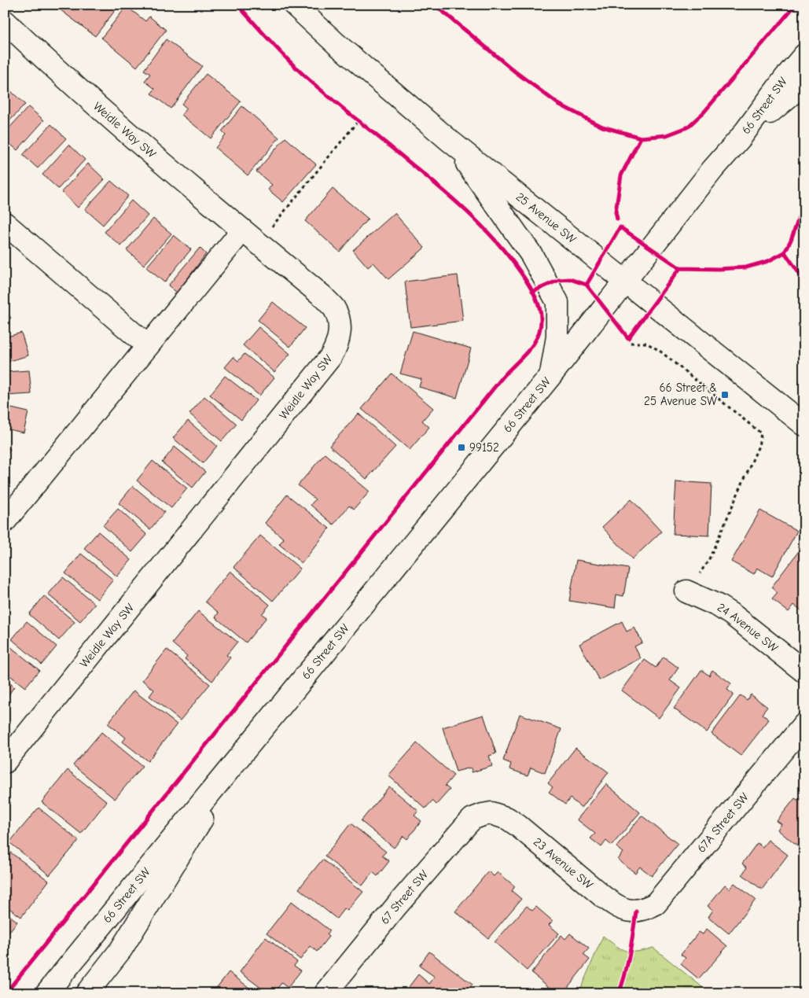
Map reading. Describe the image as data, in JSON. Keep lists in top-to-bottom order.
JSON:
{
  "streets": {
    "main road": [
      "66 Street SW",
      "Weidle Way SW",
      "25 Avenue SW",
      "24 Avenue SW",
      "67A Street SW",
      "23 Avenue SW",
      "67 Street SW"
    ]
  },
  "crossings": [
    ["66 Street SW", "25 Avenue SW"],
    ["67A Street SW", "23 Avenue SW"],
    ["23 Avenue SW", "67 Street SW"]
  ],
  "places": {
    "transit": ["66 Street & 25 Avenue SW", "99152"]
  }
}
